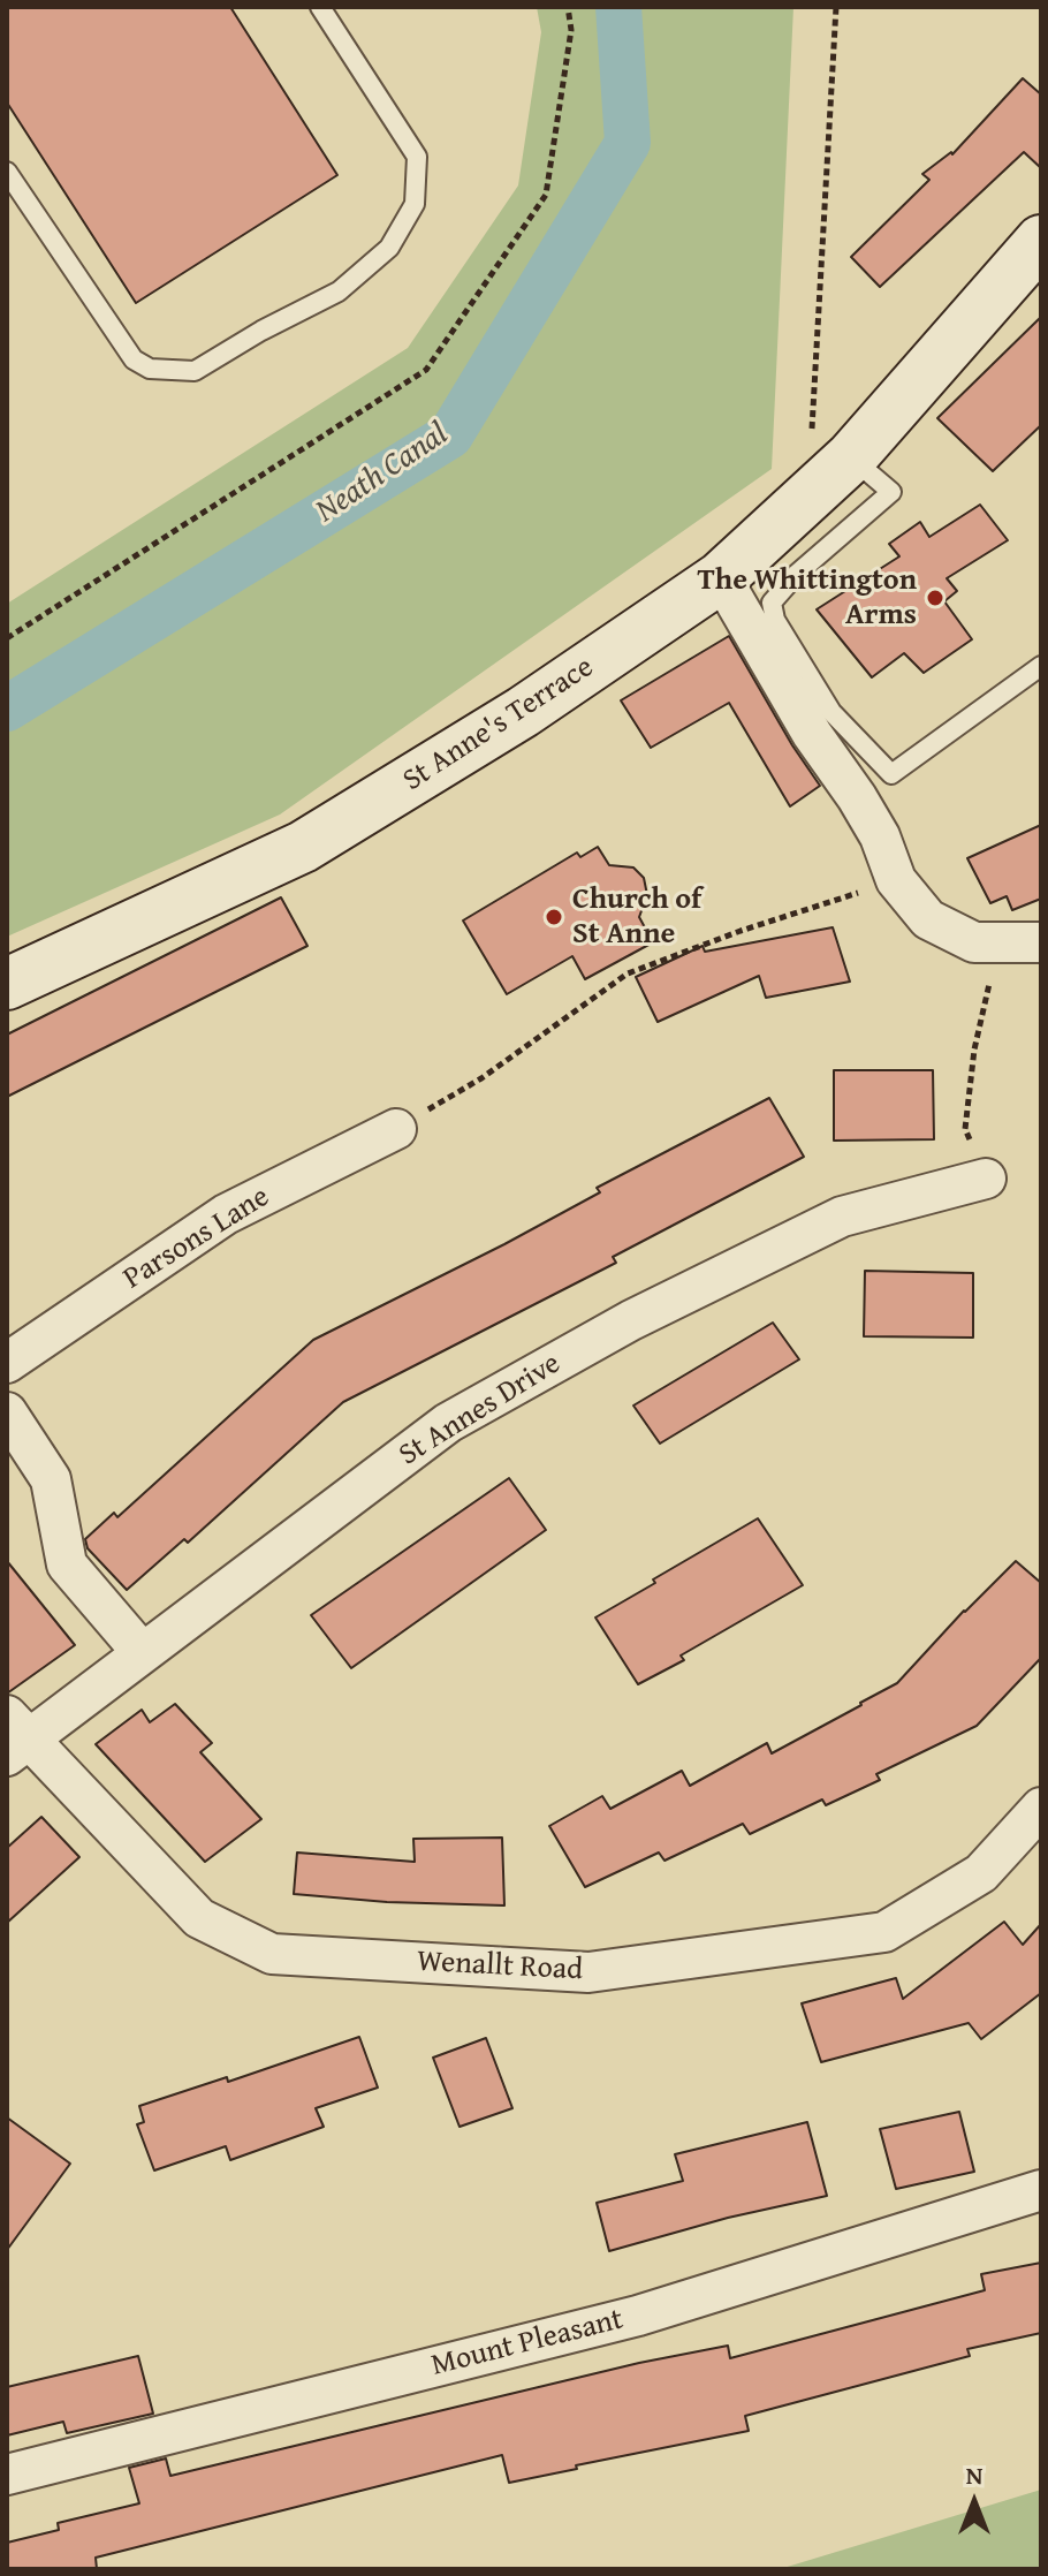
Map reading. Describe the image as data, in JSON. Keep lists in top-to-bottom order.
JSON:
{
  "streets": {
    "main road": ["St Anne's Terrace"],
    "street": [
      "Parsons Lane",
      "St Annes Drive",
      "Wenallt Road",
      "Mount Pleasant"
    ]
  },
  "crossings": [
    ["St Annes Drive", "Wenallt Road"]
  ],
  "water": ["Neath Canal"],
  "places": ["The Whittington Arms", "Church of St Anne"],
  "north": "top"
}
